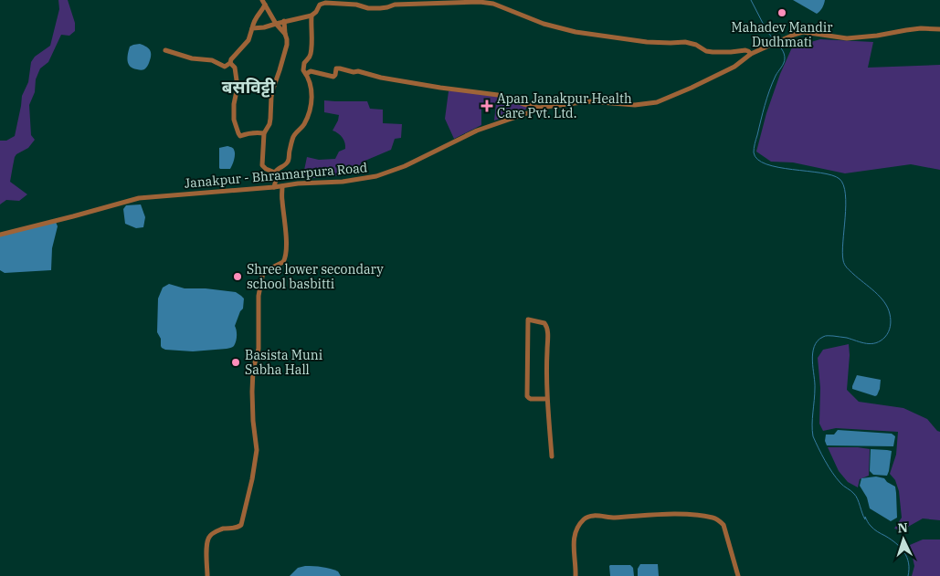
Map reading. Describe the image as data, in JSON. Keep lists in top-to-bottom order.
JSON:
{
  "streets": {
    "street": ["Janakpur - Bhramarpura Road"]
  },
  "districts": ["बसविट्टी"],
  "places": {
    "other": ["Mahadev Mandir Dudhmati", "Shree lower secondary school basbitti", "Basista Muni Sabha Hall"],
    "health": ["Apan Janakpur Health Care Pvt. Ltd."]
  },
  "north": "top"
}
